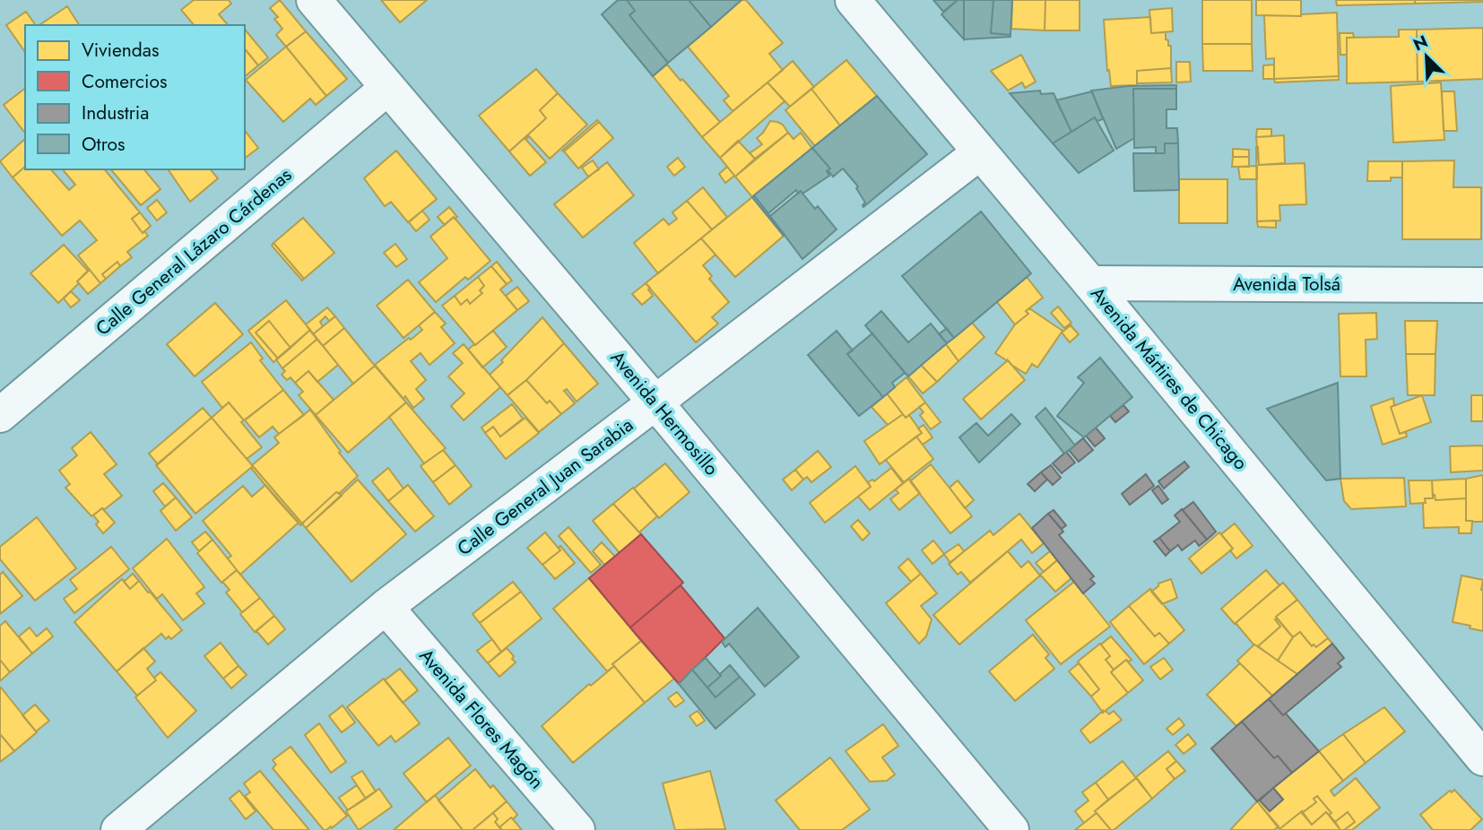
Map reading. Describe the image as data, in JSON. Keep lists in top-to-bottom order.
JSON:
{
  "streets": {
    "street": [
      "Calle General Lázaro Cárdenas",
      "Avenida Tolsá",
      "Avenida Mártires de Chicago",
      "Avenida Hermosillo",
      "Calle General Juan Sarabia",
      "Avenida Flores Magón"
    ]
  },
  "crossings": [
    ["Calle General Lázaro Cárdenas", "Avenida Hermosillo"],
    ["Avenida Tolsá", "Avenida Mártires de Chicago"],
    ["Avenida Mártires de Chicago", "Calle General Juan Sarabia"],
    ["Avenida Hermosillo", "Calle General Juan Sarabia"],
    ["Calle General Juan Sarabia", "Avenida Flores Magón"]
  ],
  "legend": [
    "Viviendas",
    "Comercios",
    "Industria",
    "Otros"
  ],
  "north": "top left"
}
